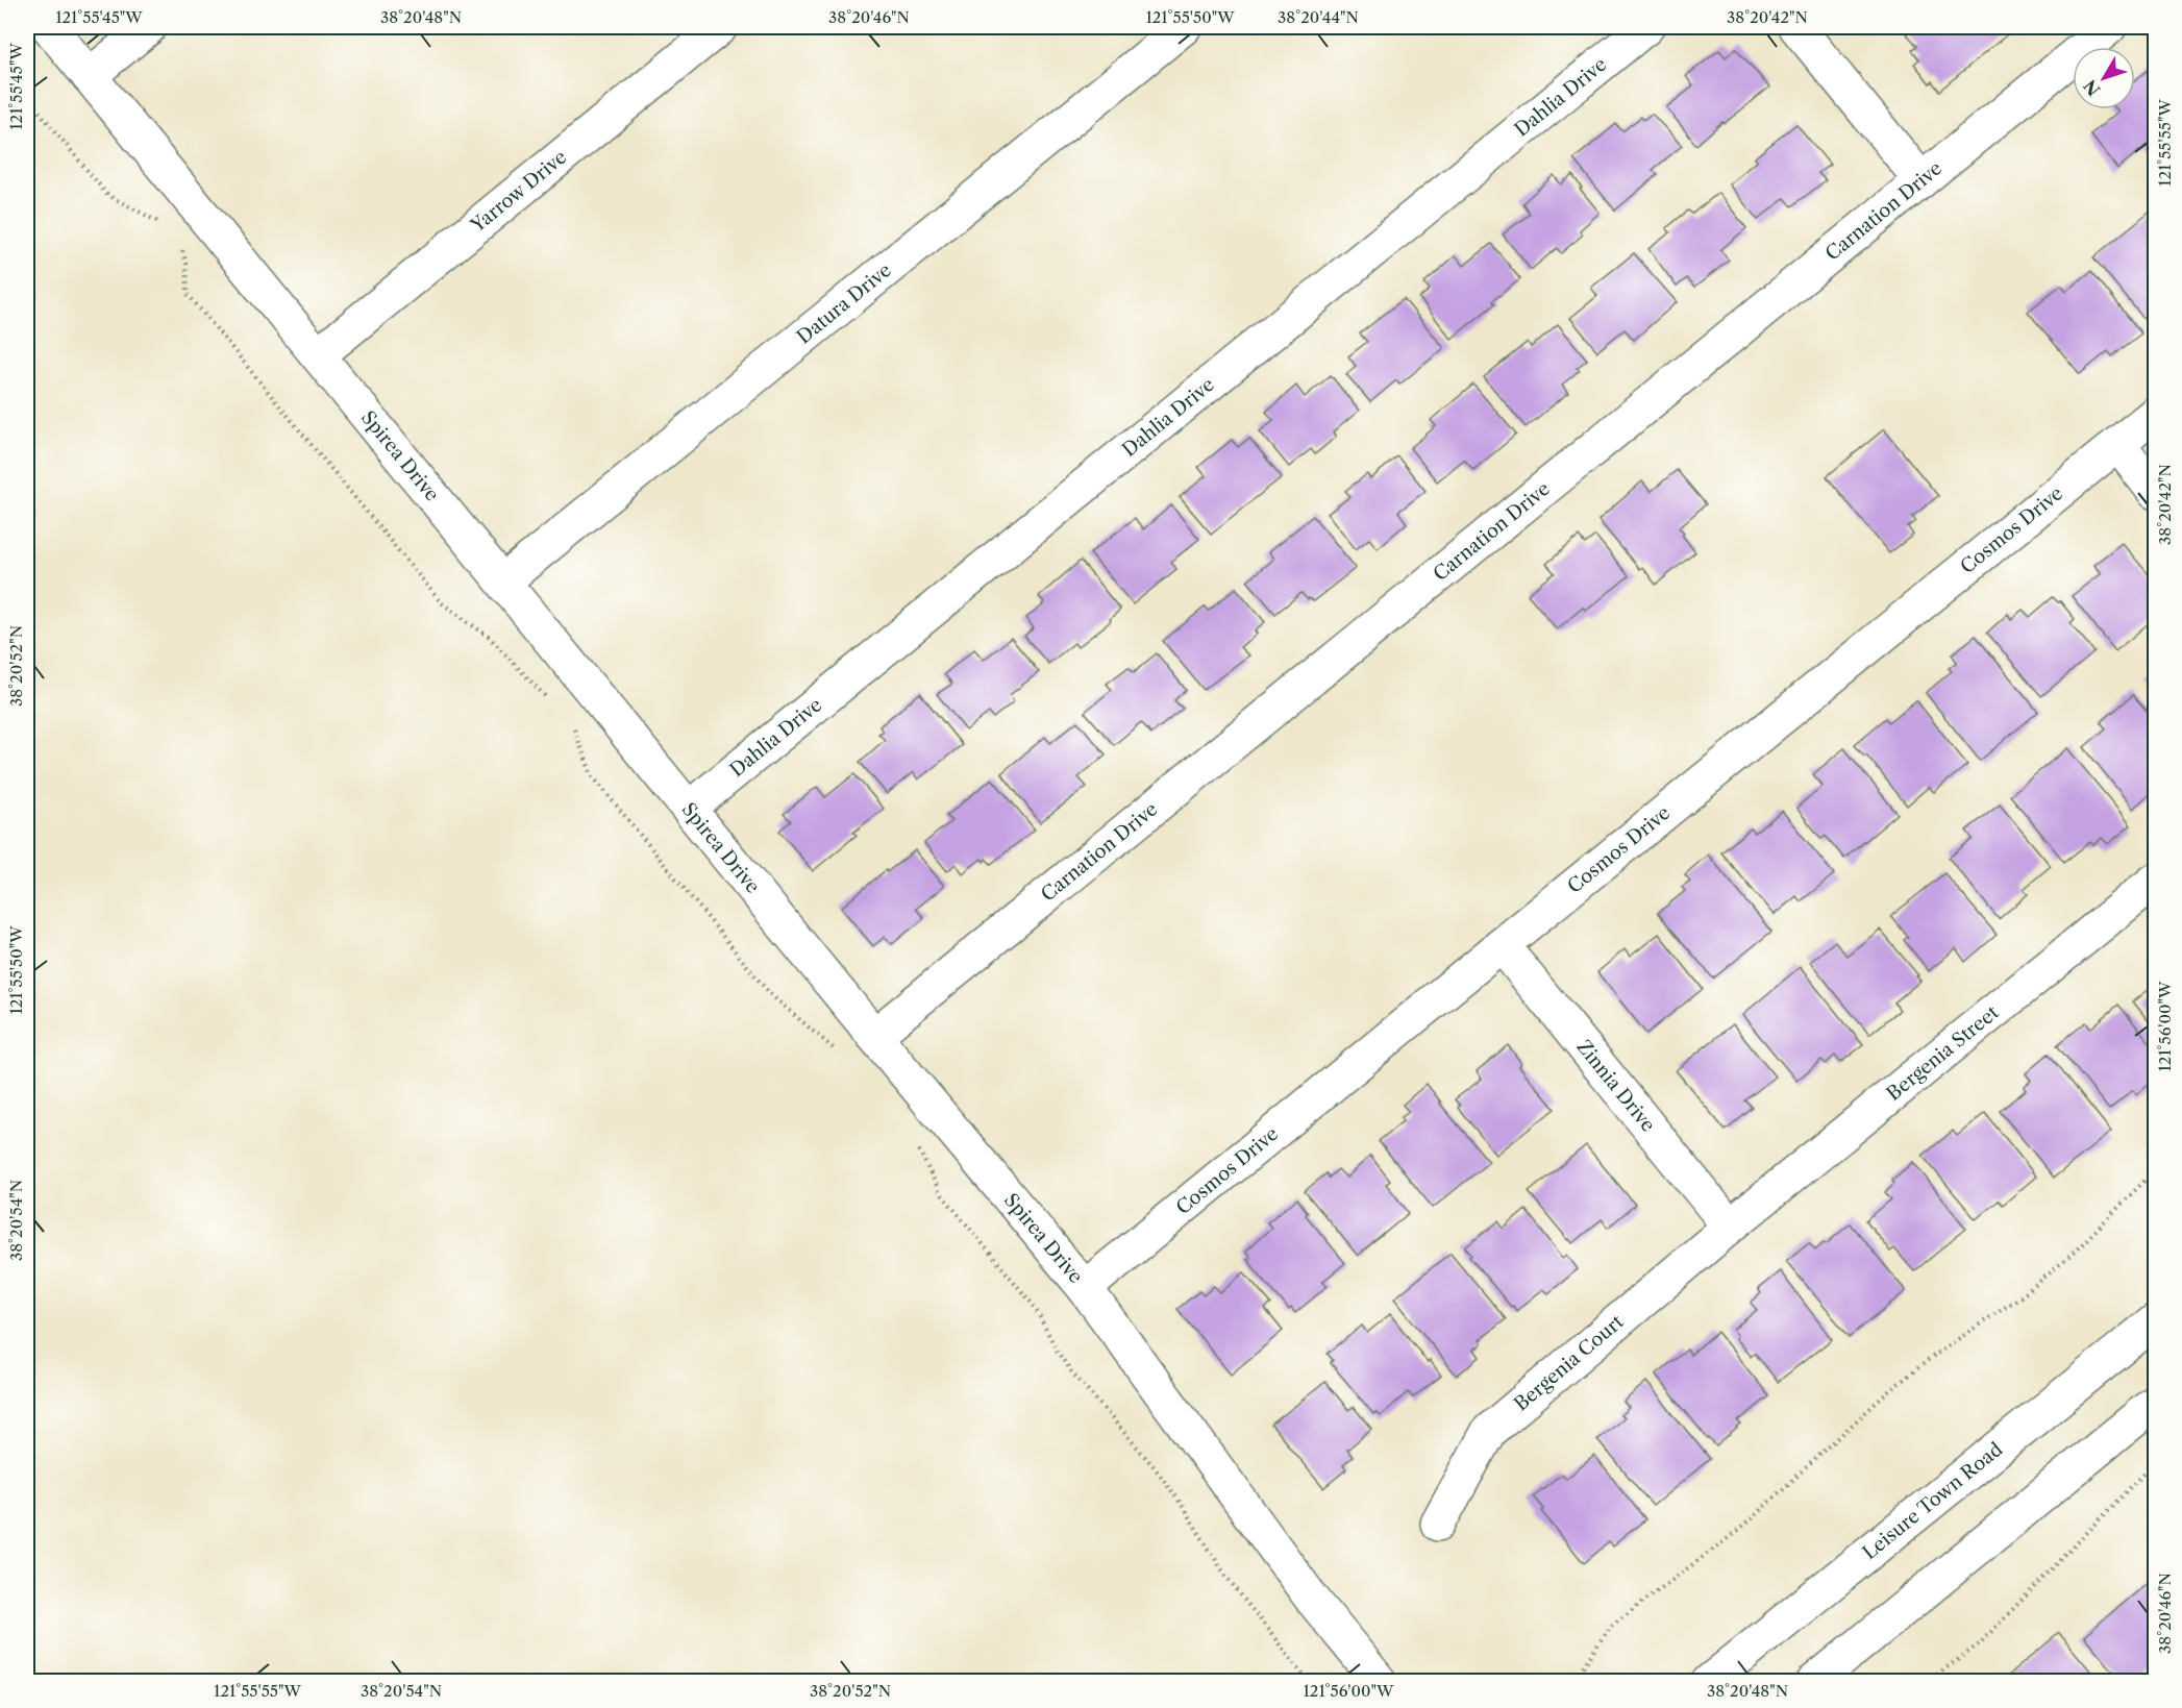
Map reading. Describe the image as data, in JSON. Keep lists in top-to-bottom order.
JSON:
{
  "streets": {
    "street": [
      "Dahlia Drive",
      "Yarrow Drive",
      "Carnation Drive",
      "Datura Drive",
      "Spirea Drive",
      "Cosmos Drive",
      "Bergenia Street",
      "Zinnia Drive",
      "Bergenia Court",
      "Leisure Town Road"
    ]
  },
  "crossings": [
    ["Dahlia Drive", "Spirea Drive"],
    ["Yarrow Drive", "Spirea Drive"],
    ["Carnation Drive", "Spirea Drive"],
    ["Datura Drive", "Spirea Drive"],
    ["Spirea Drive", "Cosmos Drive"],
    ["Cosmos Drive", "Zinnia Drive"],
    ["Bergenia Street", "Zinnia Drive"],
    ["Bergenia Street", "Bergenia Court"],
    ["Zinnia Drive", "Bergenia Court"]
  ],
  "north": "bottom left",
  "coordinates": [
    "121°55'45\"W",
    "38°20'48\"N",
    "38°20'46\"N",
    "121°55'50\"W",
    "38°20'44\"N",
    "38°20'42\"N",
    "121°55'55\"W",
    "38°20'52\"N",
    "121°56'00\"W",
    "38°20'54\"N"
  ]
}
